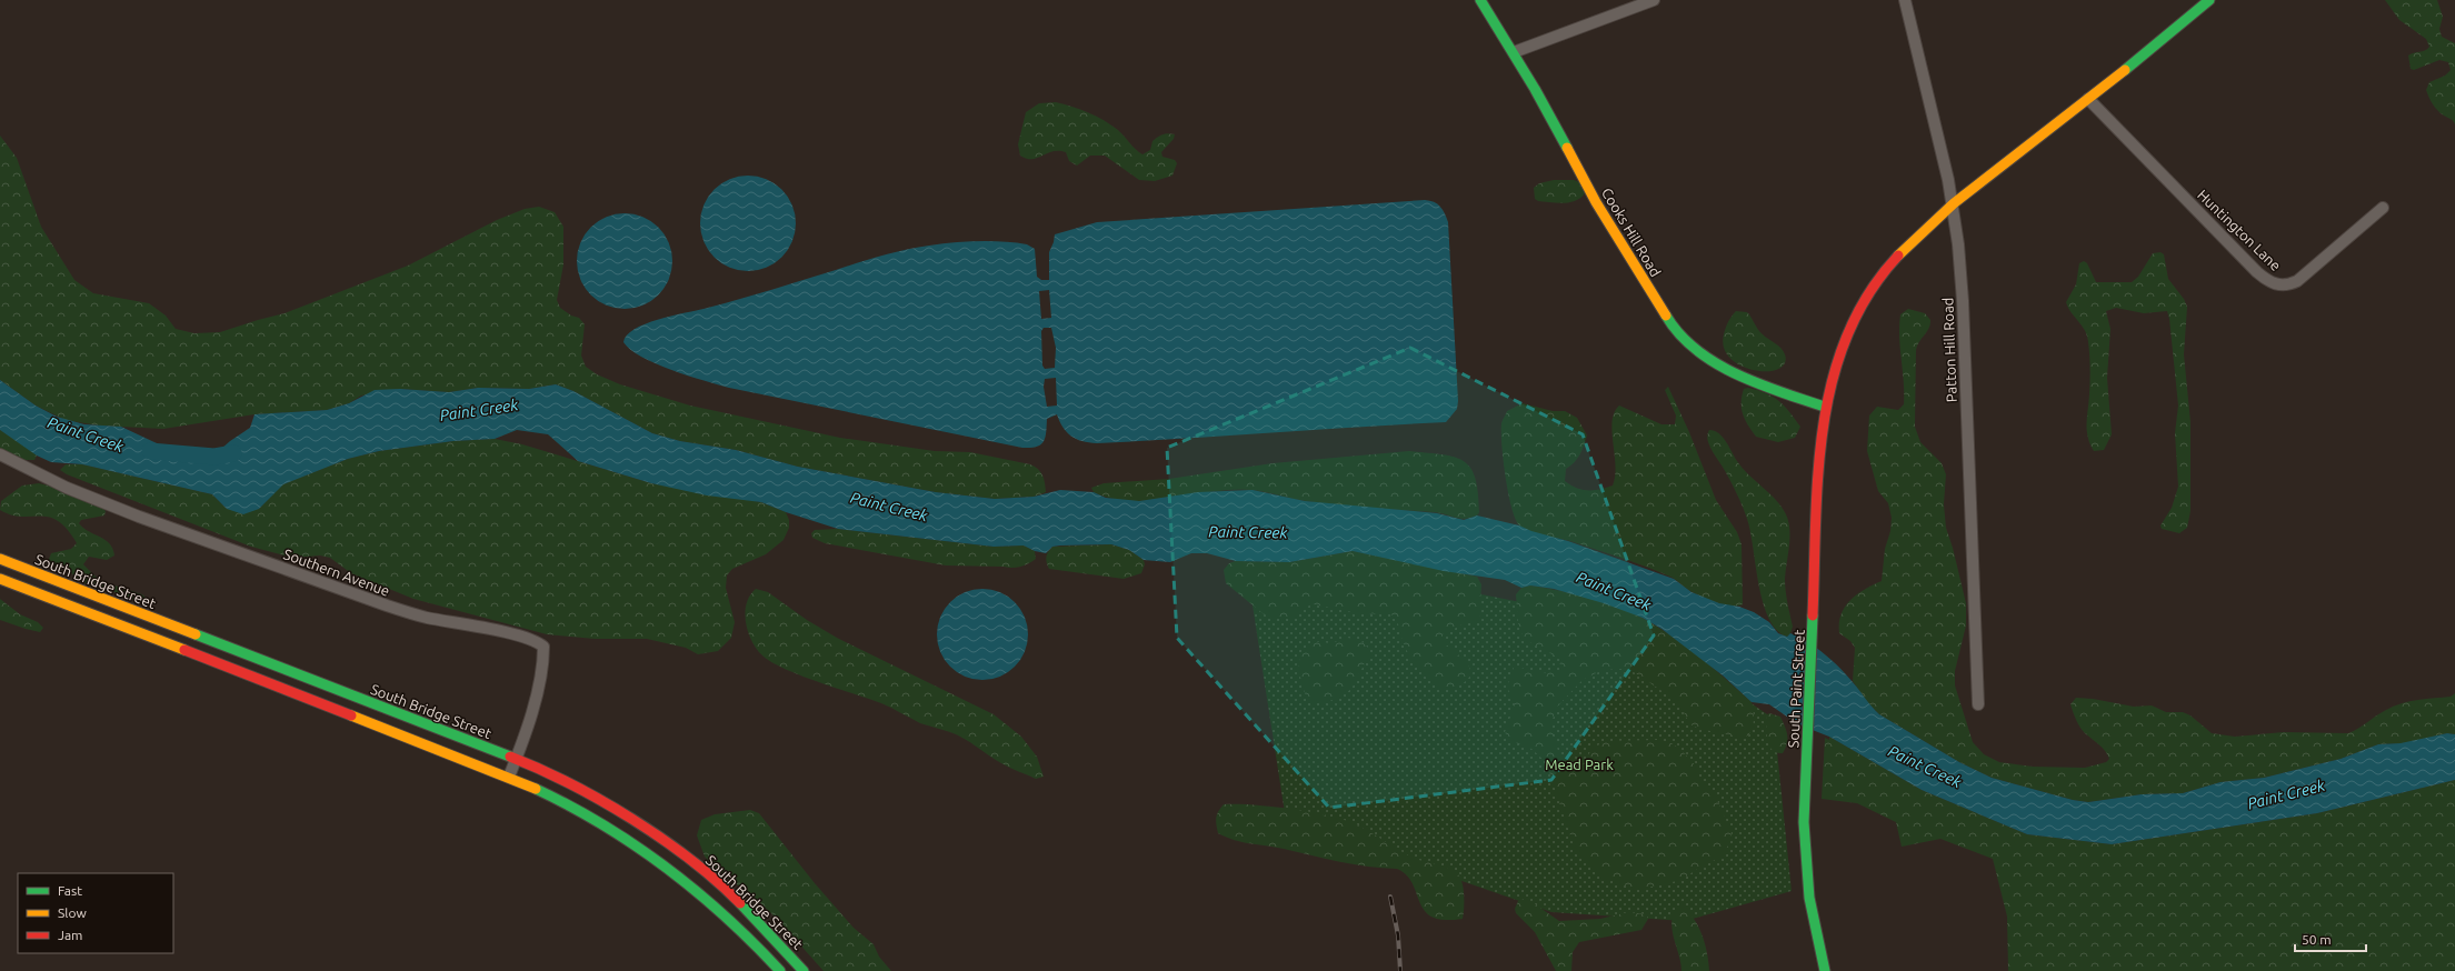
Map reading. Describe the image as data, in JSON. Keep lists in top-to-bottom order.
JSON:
{
  "streets": {
    "main road": ["Cooks Hill Road", "South Bridge Street", "South Paint Street"],
    "street": ["Huntington Lane", "Patton Hill Road", "Southern Avenue"]
  },
  "crossings": [
    ["Huntington Lane", "South Paint Street"],
    ["Cooks Hill Road", "South Paint Street"],
    ["Patton Hill Road", "South Paint Street"],
    ["Southern Avenue", "South Bridge Street"]
  ],
  "water": ["Paint Creek"],
  "parks": ["Mead Park"],
  "legend": ["Fast", "Slow", "Jam"],
  "scale_bar": "50 m"
}
